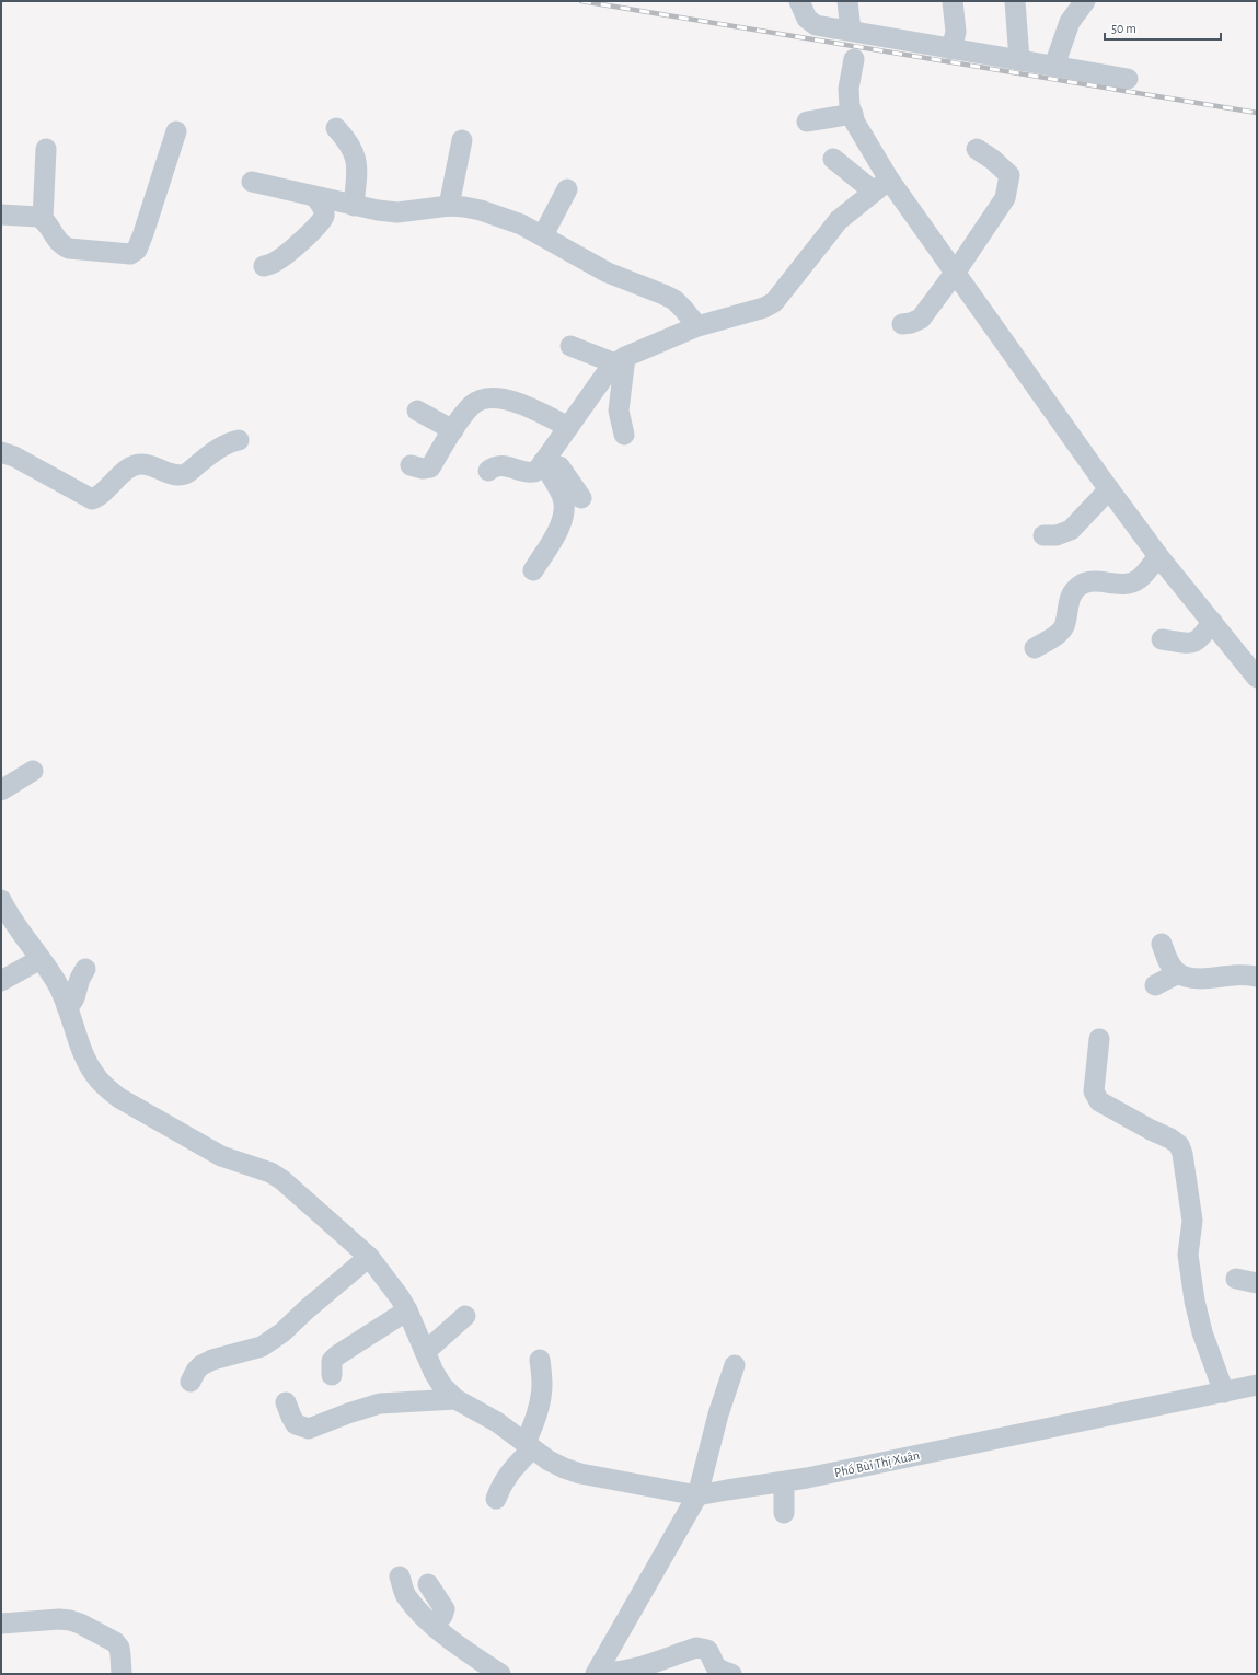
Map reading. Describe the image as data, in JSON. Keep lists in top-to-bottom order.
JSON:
{
  "streets": {
    "street": ["Phố Bùi Thị Xuân"]
  },
  "scale_bar": "50 m"
}
